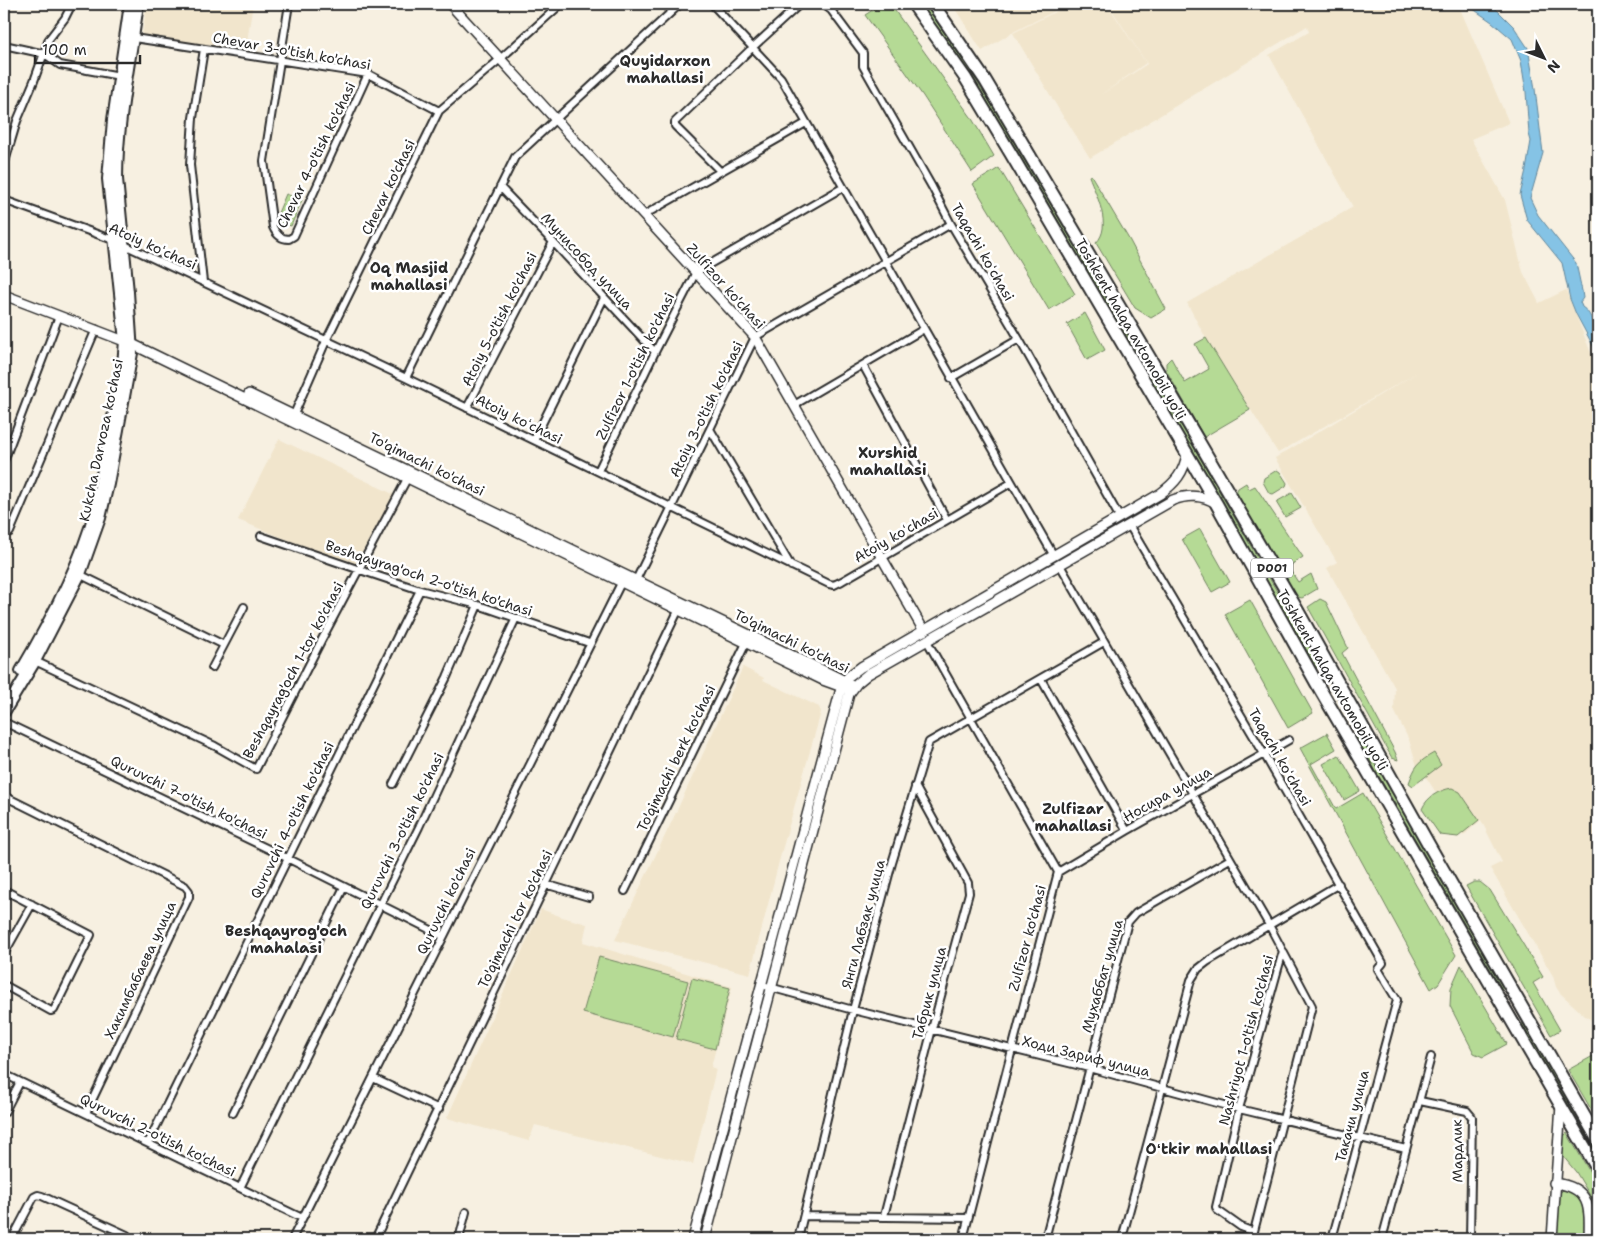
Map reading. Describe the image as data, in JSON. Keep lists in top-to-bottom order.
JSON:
{
  "streets": {
    "highway": ["Toshkent halqa avtomobil yo'li", "D001"],
    "main road": ["Zulfizor ko'chasi", "Kukcha Darvoza ko'chasi", "To'qimachi ko'chasi"],
    "street": [
      "Chevar 3-o'tish ko'chasi",
      "Chevar 4-o'tish ko'chasi",
      "Chevar ko'chasi",
      "Atoiy koʻchasi",
      "Taqachi koʻchasi",
      "Мунисобод улица",
      "Atoiy 5-o'tish ko'chasi",
      "Zulfizor 1-o'tish ko'chasi",
      "Atoiy 3-o'tish ko'chasi",
      "Beshqayrag'och 2-o'tish ko'chasi",
      "Beshqayrag'och 1-tor ko'chasi",
      "To'qimachi berk ko'chasi",
      "Носира улица",
      "Quruvchi 7-o'tish ko'chasi",
      "Quruvchi 4-o'tish ko'chasi",
      "Quruvchi 3-o'tish ko'chasi",
      "Quruvchi ko'chasi",
      "To'qimachi tor ko'chasi",
      "Янги Лабзак улица",
      "Хакимбабаева улица",
      "Мухаббат улица",
      "Табрик улица",
      "Nashriyot 1-o'tish ko'chasi",
      "Ходи Зариф улица",
      "Такачи улица",
      "Quruvchi 2-o'tish ko'chasi",
      "Мардлик"
    ]
  },
  "crossings": [
    ["Chevar 3-o'tish ko'chasi", "Chevar 4-o'tish ko'chasi"],
    ["Chevar 3-o'tish ko'chasi", "Chevar ko'chasi"],
    ["Chevar 3-o'tish ko'chasi", "Kukcha Darvoza ko'chasi"],
    ["Chevar ko'chasi", "Atoiy koʻchasi"],
    ["Chevar ko'chasi", "Zulfizor ko'chasi"],
    ["Chevar ko'chasi", "To'qimachi ko'chasi"],
    ["Atoiy koʻchasi", "Zulfizor ko'chasi"],
    ["Atoiy koʻchasi", "Atoiy 5-o'tish ko'chasi"],
    ["Atoiy koʻchasi", "Zulfizor 1-o'tish ko'chasi"],
    ["Atoiy koʻchasi", "Atoiy 3-o'tish ko'chasi"],
    ["Atoiy koʻchasi", "Kukcha Darvoza ko'chasi"],
    ["Taqachi koʻchasi", "Atoiy 3-o'tish ko'chasi"],
    ["Taqachi koʻchasi", "Носира улица"],
    ["Taqachi koʻchasi", "Такачи улица"],
    ["Мунисобод улица", "Atoiy 5-o'tish ko'chasi"],
    ["Мунисобод улица", "Zulfizor 1-o'tish ko'chasi"],
    ["Zulfizor ko'chasi", "Zulfizor 1-o'tish ko'chasi"],
    ["Zulfizor ko'chasi", "Atoiy 3-o'tish ko'chasi"],
    ["Zulfizor ko'chasi", "Носира улица"],
    ["Zulfizor ko'chasi", "Янги Лабзак улица"],
    ["Zulfizor ko'chasi", "Ходи Зариф улица"],
    ["Atoiy 3-o'tish ko'chasi", "To'qimachi ko'chasi"],
    ["Kukcha Darvoza ko'chasi", "To'qimachi ko'chasi"],
    ["Kukcha Darvoza ko'chasi", "Beshqayrag'och 1-tor ko'chasi"],
    ["To'qimachi ko'chasi", "Beshqayrag'och 1-tor ko'chasi"],
    ["To'qimachi ko'chasi", "To'qimachi berk ko'chasi"],
    ["To'qimachi ko'chasi", "Quruvchi ko'chasi"],
    ["To'qimachi ko'chasi", "To'qimachi tor ko'chasi"],
    ["Beshqayrag'och 2-o'tish ko'chasi", "Beshqayrag'och 1-tor ko'chasi"],
    ["Beshqayrag'och 2-o'tish ko'chasi", "Quruvchi 4-o'tish ko'chasi"],
    ["Beshqayrag'och 2-o'tish ko'chasi", "Quruvchi 3-o'tish ko'chasi"],
    ["Beshqayrag'och 2-o'tish ko'chasi", "Quruvchi ko'chasi"],
    ["Quruvchi 7-o'tish ko'chasi", "Quruvchi 4-o'tish ko'chasi"],
    ["Quruvchi 7-o'tish ko'chasi", "Quruvchi 3-o'tish ko'chasi"],
    ["Quruvchi 7-o'tish ko'chasi", "Quruvchi ko'chasi"],
    ["Quruvchi 4-o'tish ko'chasi", "Quruvchi 2-o'tish ko'chasi"],
    ["Quruvchi 3-o'tish ko'chasi", "Quruvchi 2-o'tish ko'chasi"],
    ["Quruvchi ko'chasi", "Quruvchi 2-o'tish ko'chasi"],
    ["Янги Лабзак улица", "Табрик улица"],
    ["Янги Лабзак улица", "Ходи Зариф улица"],
    ["Хакимбабаева улица", "Quruvchi 2-o'tish ko'chasi"],
    ["Мухаббат улица", "Ходи Зариф улица"],
    ["Табрик улица", "Ходи Зариф улица"],
    ["Nashriyot 1-o'tish ko'chasi", "Ходи Зариф улица"],
    ["Ходи Зариф улица", "Такачи улица"]
  ],
  "districts": [
    "Quyidarxon mahallasi",
    "Oq Masjid mahallasi",
    "Xurshid mahallasi",
    "Zulfizar mahallasi",
    "Beshqayrog'och mahalasi",
    "Oʻtkir mahallasi"
  ],
  "scale_bar": "100 m",
  "north": "bottom right"
}
